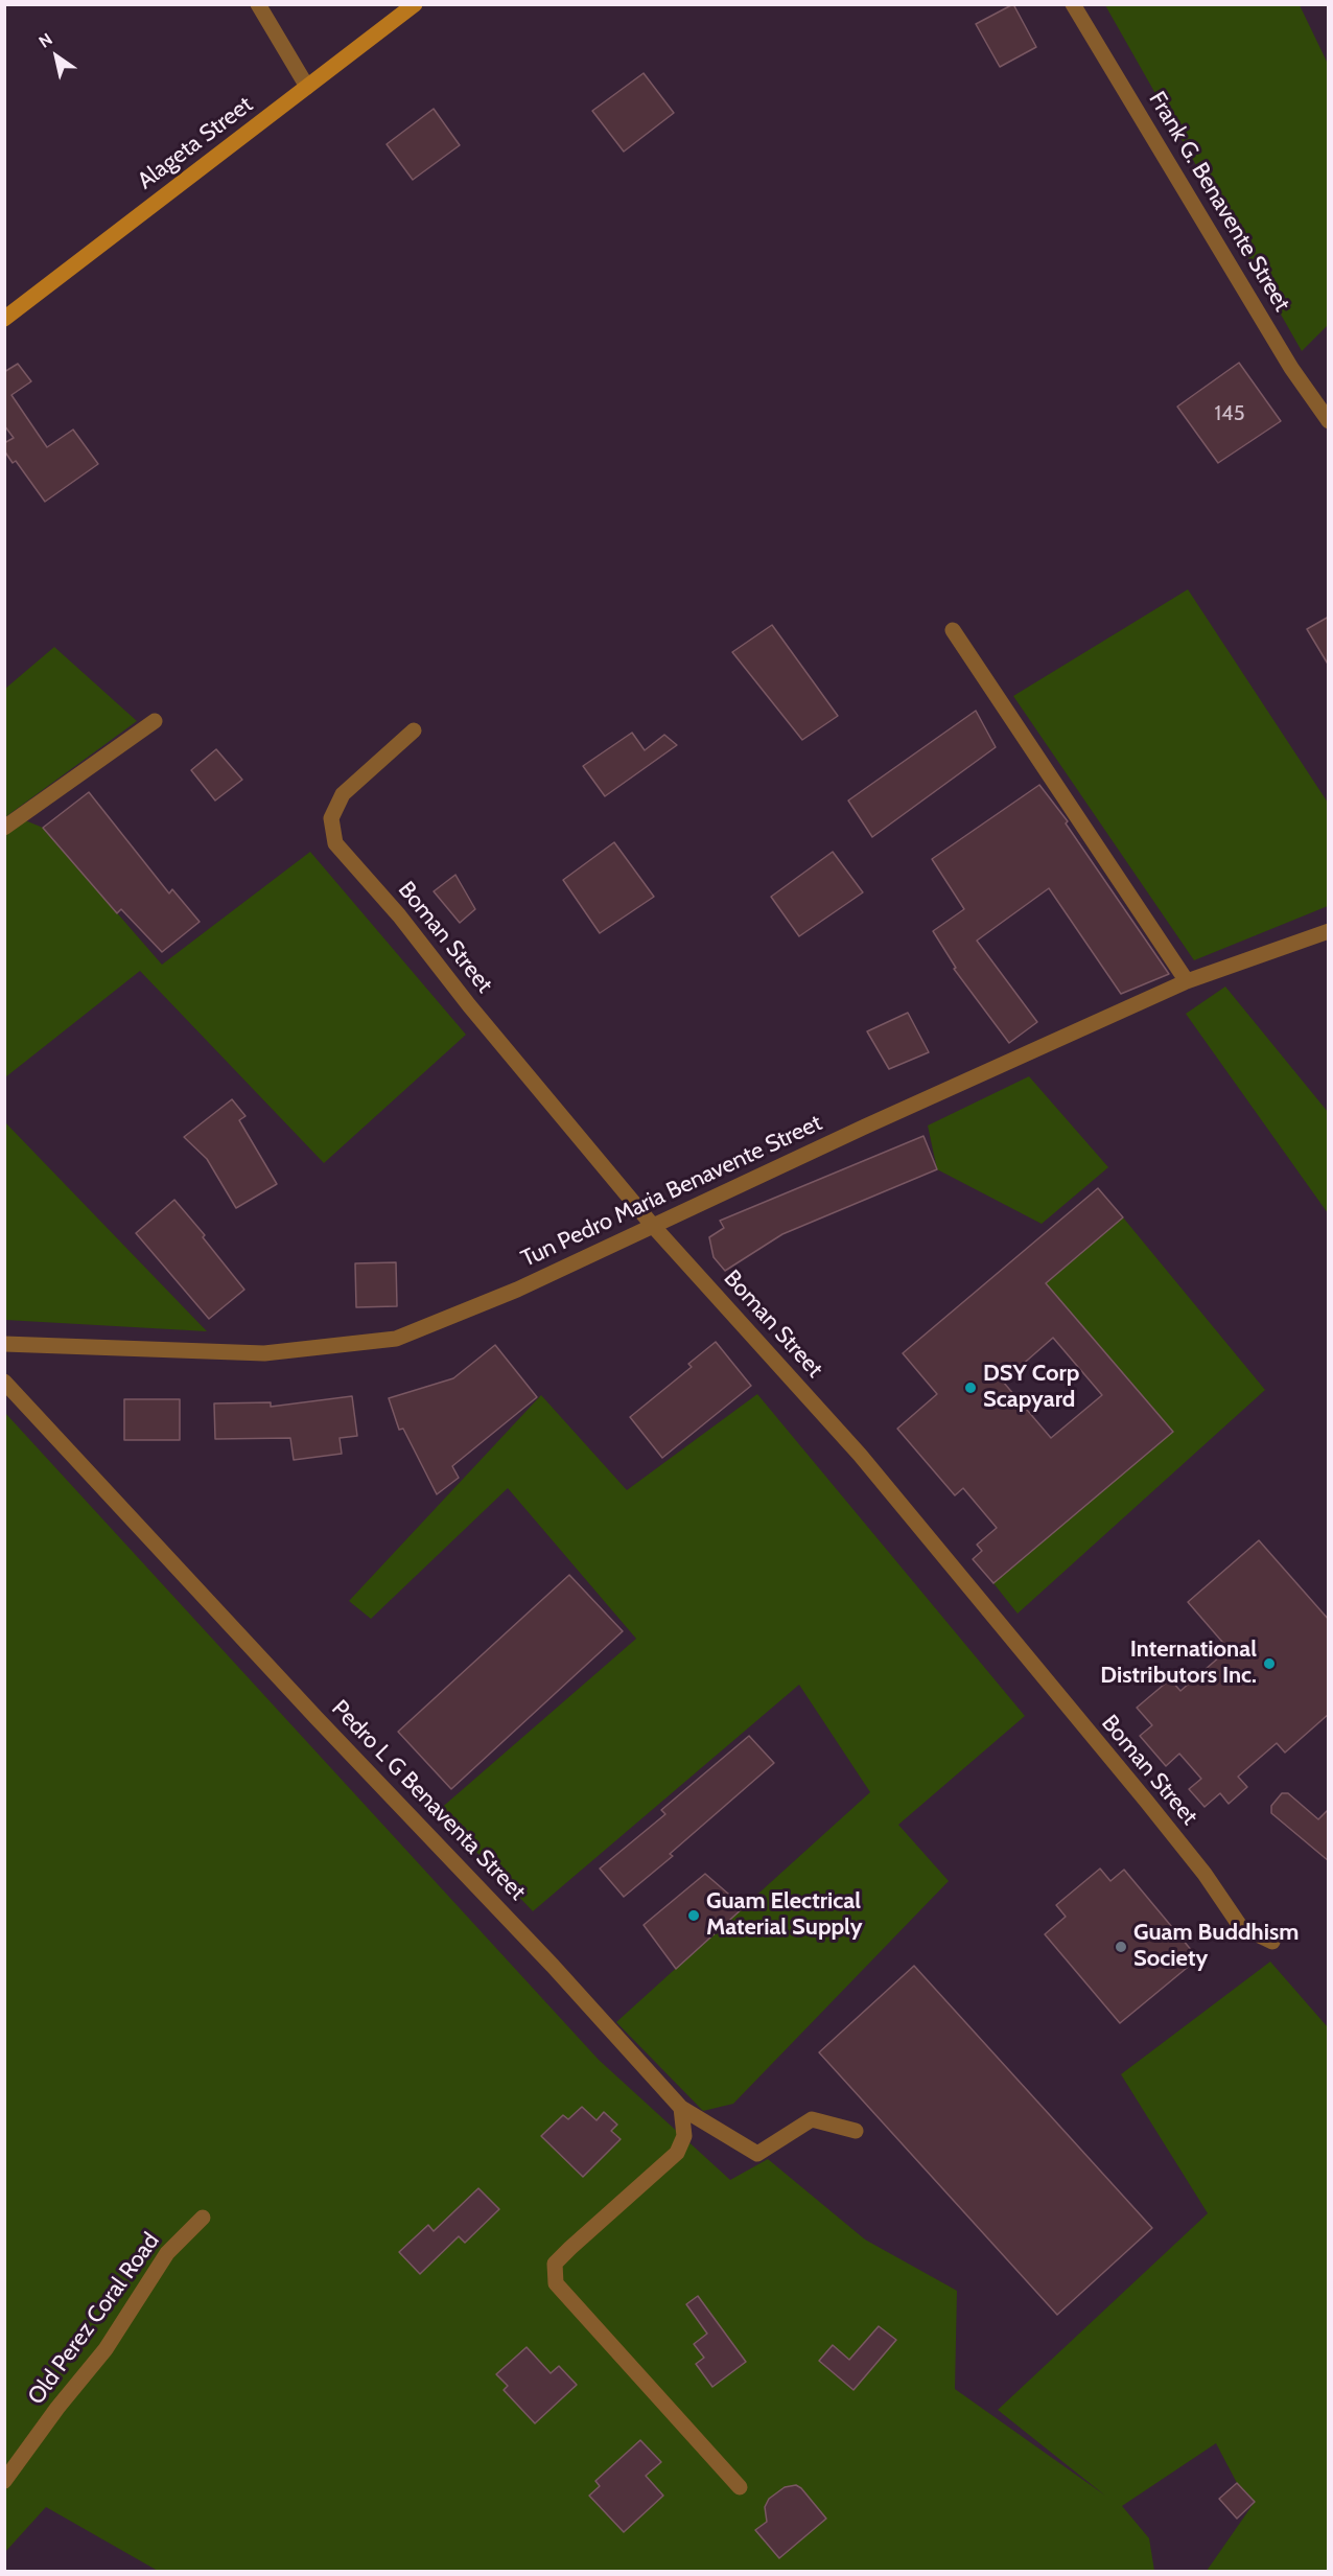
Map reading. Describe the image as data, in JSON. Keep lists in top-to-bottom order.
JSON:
{
  "streets": {
    "main road": ["Alageta Street"],
    "street": [
      "Frank G. Benavente Street",
      "Boman Street",
      "Tun Pedro Maria Benavente Street",
      "Pedro L G Benaventa Street",
      "Old Perez Coral Road"
    ]
  },
  "crossings": [
    ["Boman Street", "Tun Pedro Maria Benavente Street"]
  ],
  "places": [
    "DSY Corp Scapyard",
    "International Distributors Inc.",
    "Guam Electrical Material Supply",
    "Guam Buddhism Society"
  ],
  "house_numbers": ["145"],
  "north": "top left"
}
